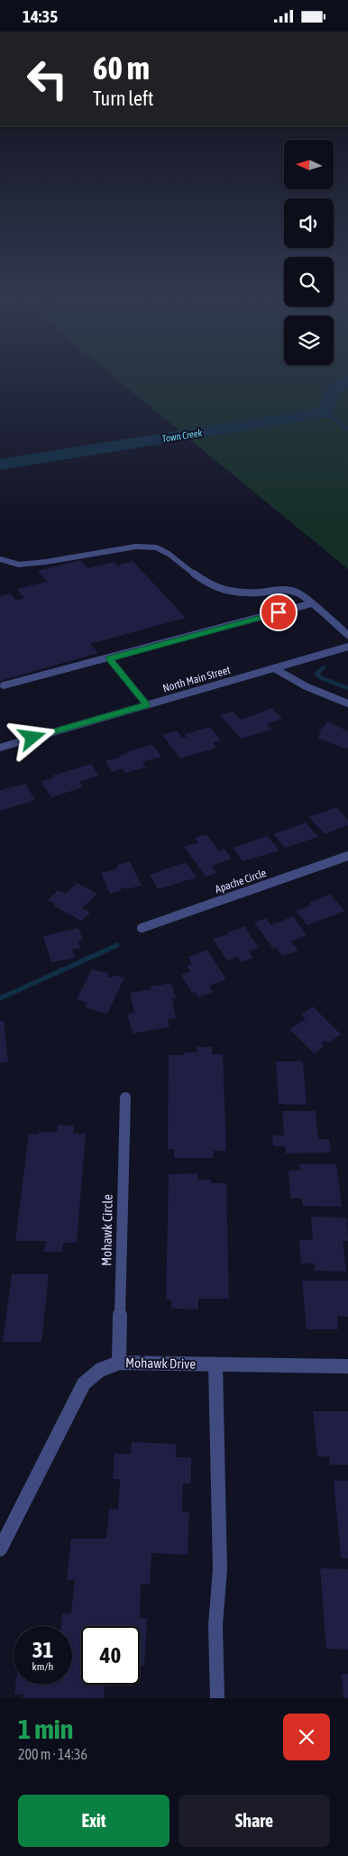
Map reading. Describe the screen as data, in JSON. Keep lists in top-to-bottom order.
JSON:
{
  "streets": {
    "street": [
      "North Main Street",
      "Apache Circle",
      "Mohawk Circle",
      "Mohawk Drive"
    ]
  },
  "crossings": [
    ["Mohawk Circle", "Mohawk Drive"]
  ],
  "water": ["Town Creek"],
  "north": "left",
  "page": {
    "status": "14:35",
    "turn": ["60 m", "Turn left"],
    "speed": "31 km/h",
    "limit": "40",
    "heading": ["1 min", "200 m · 14:36"],
    "buttons": ["Exit", "Share"]
  }
}
